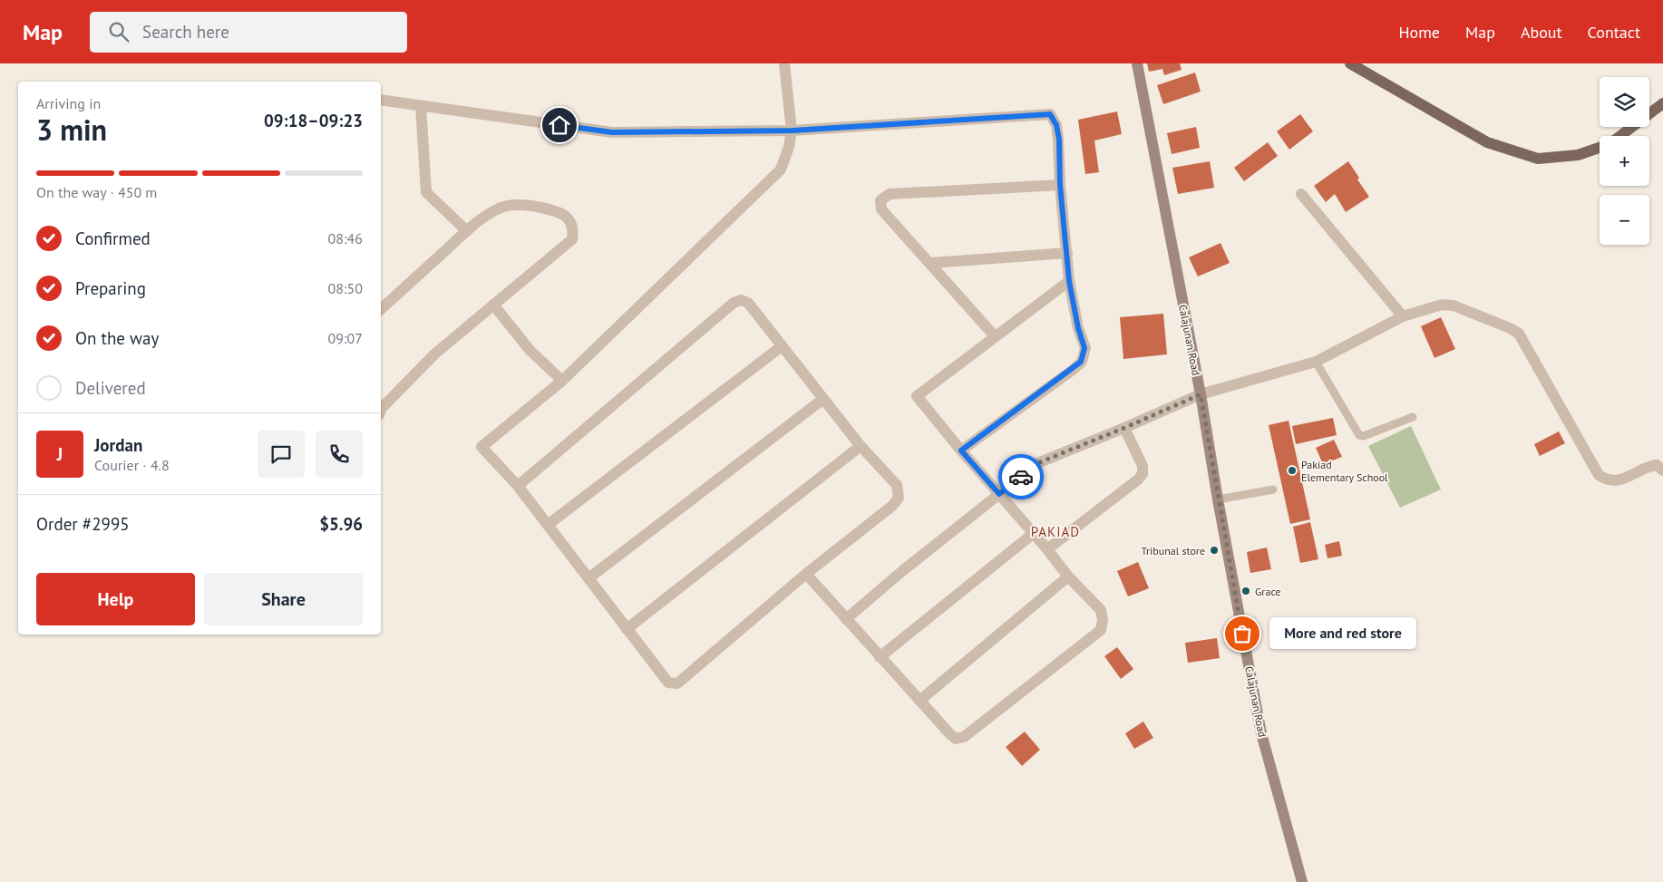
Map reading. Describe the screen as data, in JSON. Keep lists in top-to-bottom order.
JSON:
{
  "streets": {
    "main road": ["Calajunan Road"]
  },
  "districts": ["PAKIAD"],
  "places": [
    "Pakiad Elementary School",
    "Tribunal store",
    "Grace",
    "More and red store"
  ],
  "page": {
    "header": "Map",
    "search": "Search here",
    "nav": [
      "Home",
      "Map",
      "About",
      "Contact"
    ],
    "map_buttons": ["+", "−"],
    "heading": ["3 min", "Arriving in", "09:18–09:23"],
    "panel": [
      "Jordan",
      "Courier · 4.8",
      "Order #2995",
      "$5.96"
    ],
    "bar": "On the way · 450 m",
    "list": [
      ["Confirmed", "08:46"],
      ["Preparing", "08:50"],
      ["On the way", "09:07"],
      "Delivered"
    ],
    "round": "J",
    "buttons": ["Help", "Share"],
    "bubble": "More and red store"
  }
}
